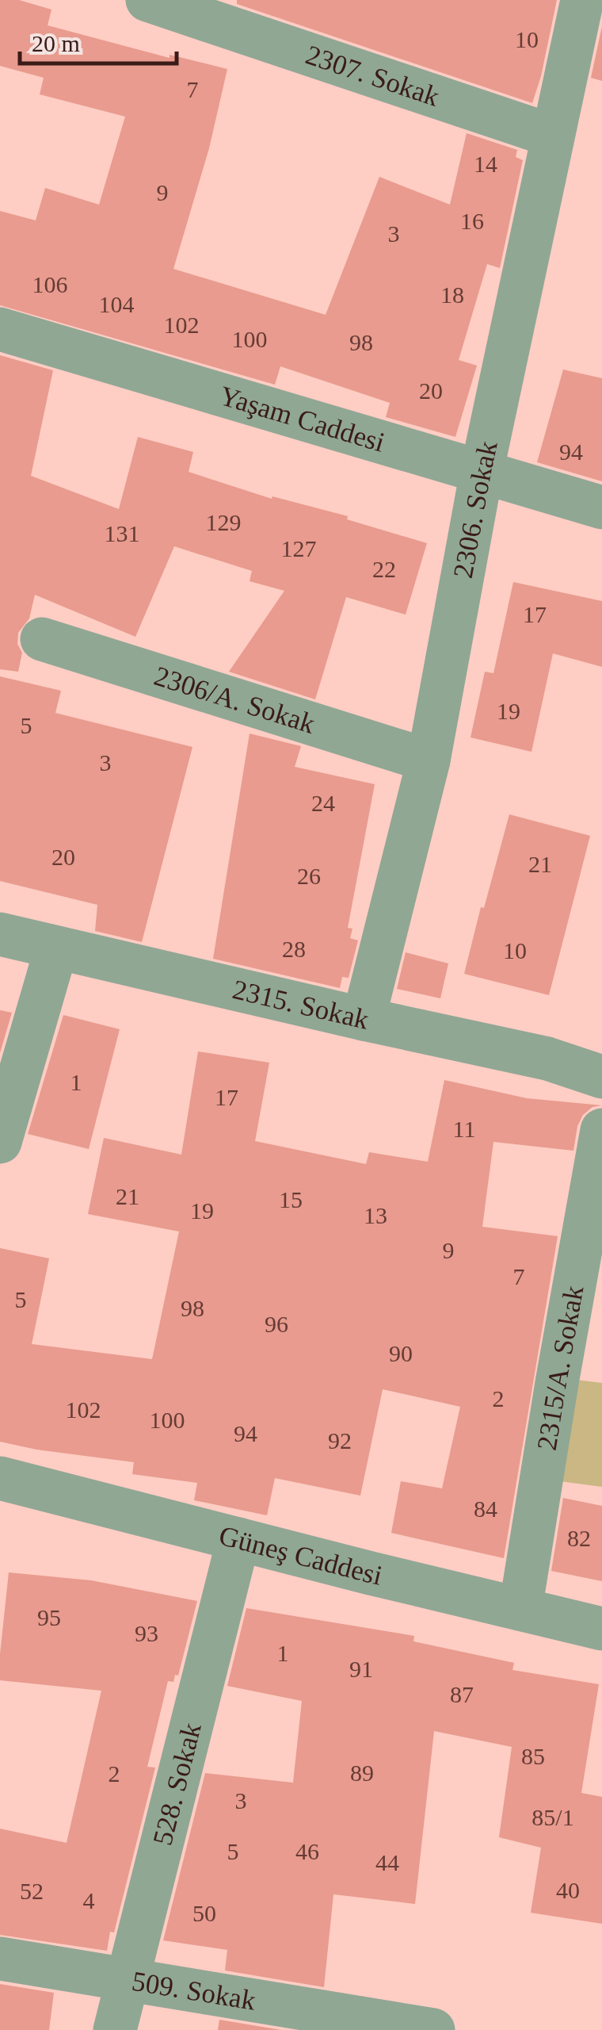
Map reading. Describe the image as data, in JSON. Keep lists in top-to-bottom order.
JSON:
{
  "streets": {
    "street": [
      "2307. Sokak",
      "Yaşam Caddesi",
      "2306. Sokak",
      "2306/A. Sokak",
      "2315. Sokak",
      "2315/A. Sokak",
      "Güneş Caddesi",
      "528. Sokak",
      "509. Sokak"
    ]
  },
  "crossings": [
    ["2307. Sokak", "2306. Sokak"],
    ["Yaşam Caddesi", "2306. Sokak"],
    ["2306. Sokak", "2306/A. Sokak"],
    ["2306. Sokak", "2315. Sokak"],
    ["2315/A. Sokak", "Güneş Caddesi"],
    ["Güneş Caddesi", "528. Sokak"],
    ["528. Sokak", "509. Sokak"]
  ],
  "house_numbers": [
    "10",
    "7",
    "14",
    "9",
    "16",
    "3",
    "106",
    "18",
    "104",
    "102",
    "100",
    "98",
    "20",
    "94",
    "129",
    "131",
    "127",
    "22",
    "17",
    "19",
    "5",
    "3",
    "24",
    "20",
    "21",
    "26",
    "28",
    "10",
    "1",
    "17",
    "11",
    "21",
    "15",
    "19",
    "13",
    "9",
    "7",
    "5",
    "98",
    "96",
    "90",
    "2",
    "102",
    "100",
    "94",
    "92",
    "84",
    "82",
    "95",
    "93",
    "1",
    "91",
    "87",
    "85",
    "89",
    "2",
    "3",
    "85/1",
    "5",
    "46",
    "44",
    "40",
    "52",
    "4",
    "50"
  ],
  "scale_bar": "20 m"
}
